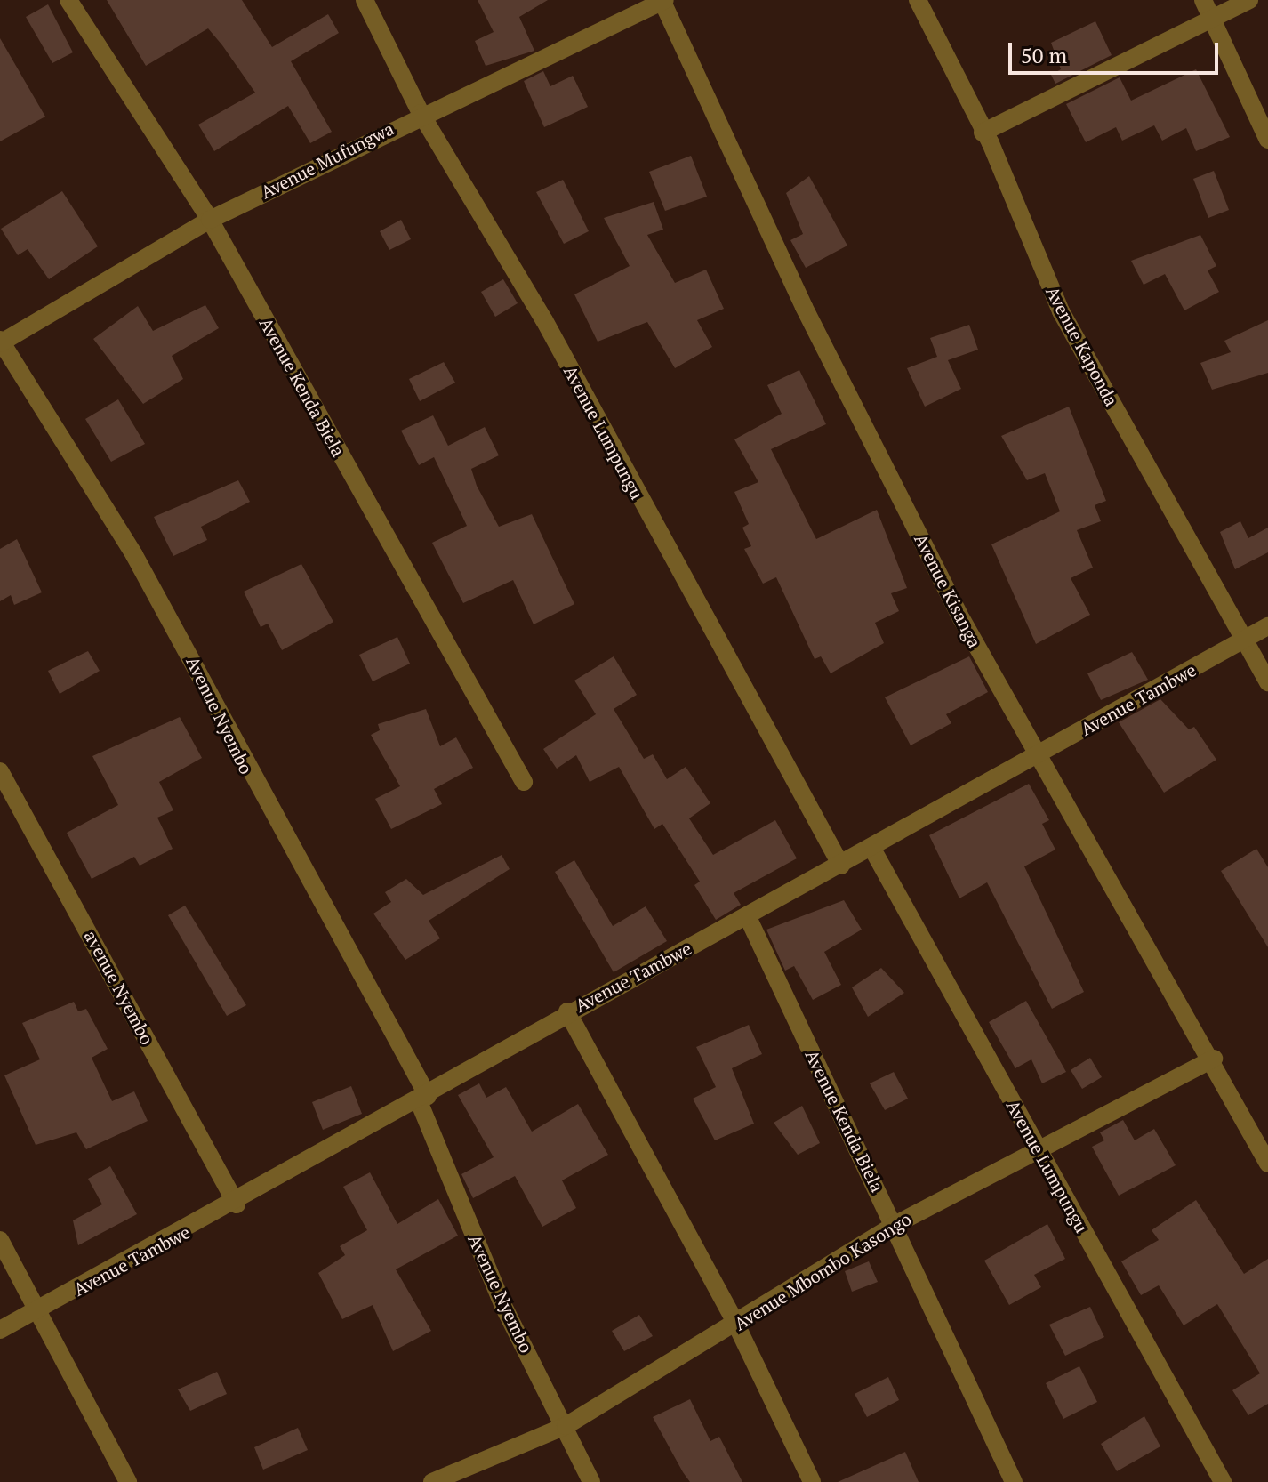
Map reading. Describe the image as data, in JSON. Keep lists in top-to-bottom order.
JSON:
{
  "streets": {
    "street": [
      "Avenue Mufungwa",
      "Avenue Kaponda",
      "Avenue Kenda Biela",
      "Avenue Lumpungu",
      "Avenue Kisanga",
      "Avenue Tambwe",
      "Avenue Nyembo",
      "avenue Nyembo",
      "Avenue Mbombo Kasongo"
    ]
  },
  "crossings": [
    ["Avenue Mufungwa", "Avenue Kenda Biela"],
    ["Avenue Mufungwa", "Avenue Lumpungu"],
    ["Avenue Mufungwa", "Avenue Kisanga"],
    ["Avenue Mufungwa", "Avenue Nyembo"],
    ["Avenue Kaponda", "Avenue Tambwe"],
    ["Avenue Kenda Biela", "Avenue Tambwe"],
    ["Avenue Kenda Biela", "Avenue Mbombo Kasongo"],
    ["Avenue Lumpungu", "Avenue Tambwe"],
    ["Avenue Lumpungu", "Avenue Mbombo Kasongo"],
    ["Avenue Kisanga", "Avenue Tambwe"],
    ["Avenue Kisanga", "Avenue Mbombo Kasongo"],
    ["Avenue Tambwe", "Avenue Nyembo"],
    ["Avenue Tambwe", "avenue Nyembo"],
    ["Avenue Nyembo", "Avenue Mbombo Kasongo"]
  ],
  "scale_bar": "50 m"
}
